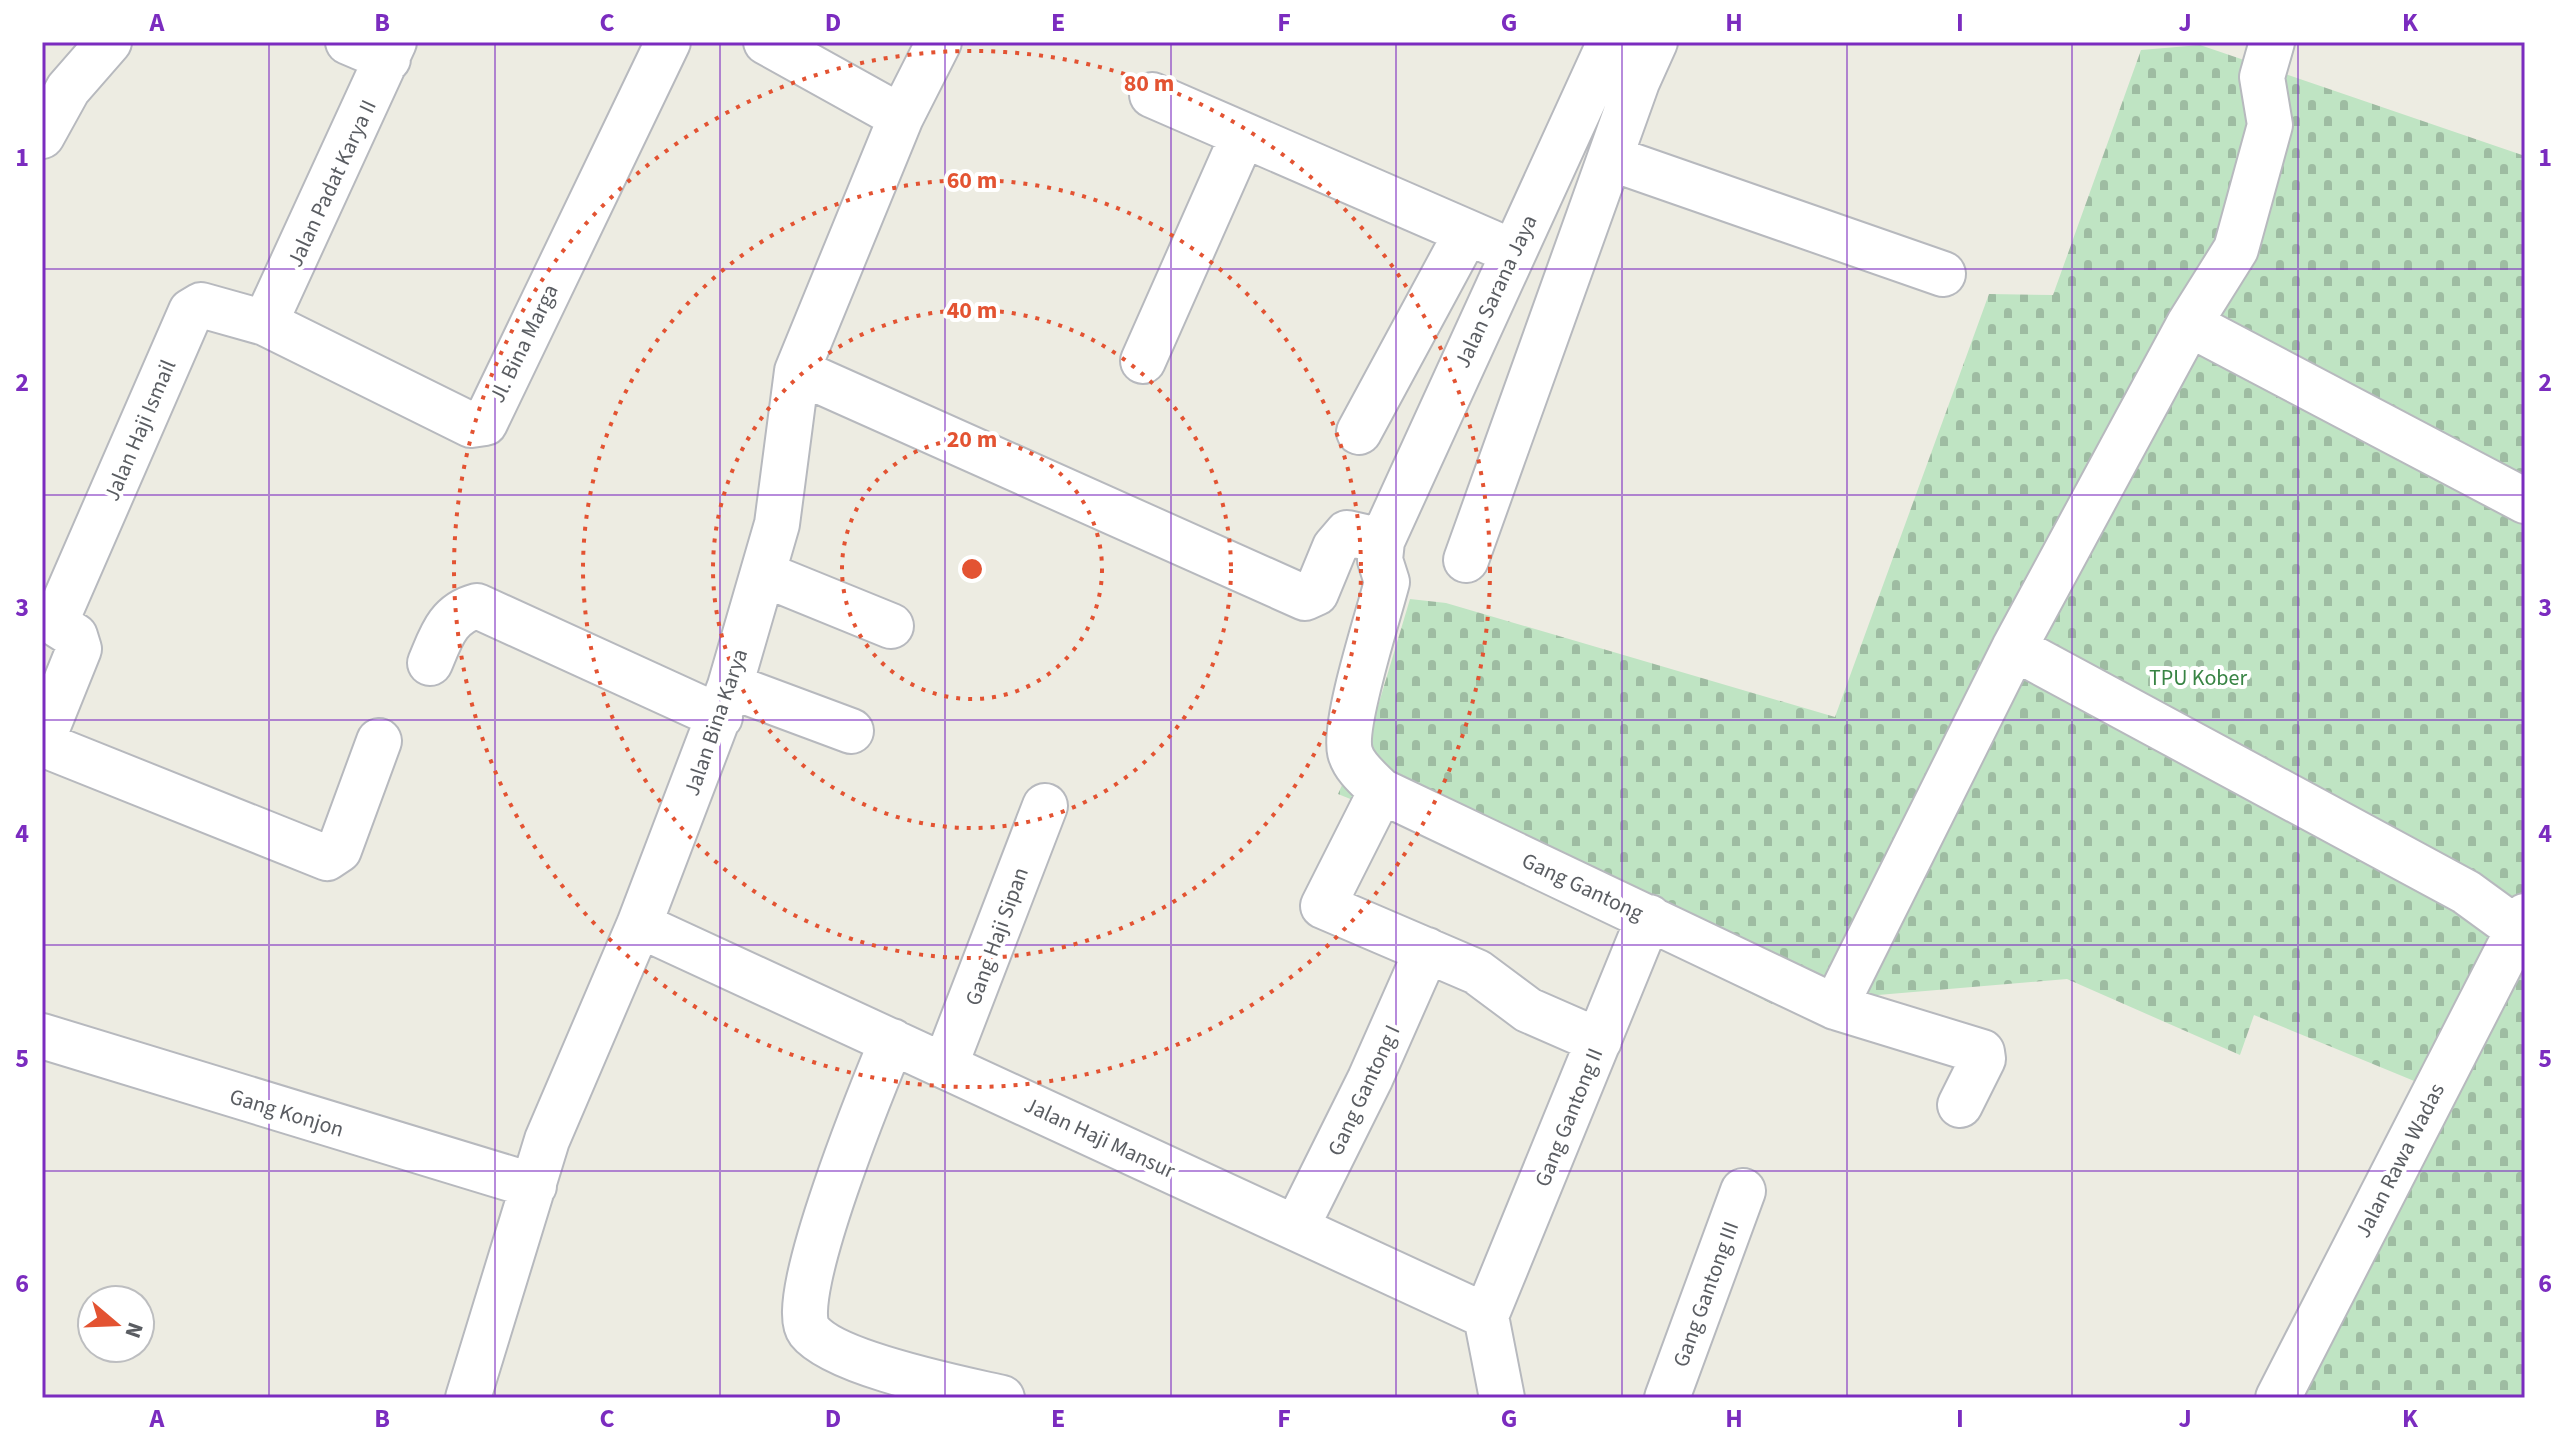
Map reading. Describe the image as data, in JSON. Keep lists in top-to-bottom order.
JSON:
{
  "streets": {
    "street": [
      "Jalan Padat Karya II",
      "Jalan Sarana Jaya",
      "Jl. Bina Marga",
      "Jalan Haji Ismail",
      "Jalan Bina Karya",
      "Gang Gantong",
      "Gang Haji Sipan",
      "Gang Gantong I",
      "Gang Konjon",
      "Gang Gantong II",
      "Jalan Haji Mansur",
      "Jalan Rawa Wadas",
      "Gang Gantong III"
    ]
  },
  "crossings": [
    ["Jalan Padat Karya II", "Jl. Bina Marga"],
    ["Jalan Padat Karya II", "Jalan Haji Ismail"],
    ["Jalan Sarana Jaya", "Gang Gantong"],
    ["Jl. Bina Marga", "Jalan Haji Ismail"],
    ["Jalan Bina Karya", "Gang Konjon"],
    ["Jalan Bina Karya", "Jalan Haji Mansur"],
    ["Gang Gantong", "Gang Gantong II"],
    ["Gang Haji Sipan", "Jalan Haji Mansur"],
    ["Gang Gantong I", "Jalan Haji Mansur"],
    ["Gang Gantong II", "Jalan Haji Mansur"]
  ],
  "parks": ["TPU Kober"],
  "north": "right",
  "grid": {
    "columns": [
      "A",
      "B",
      "C",
      "D",
      "E",
      "F",
      "G",
      "H",
      "I",
      "J",
      "K"
    ],
    "rows": [
      "1",
      "2",
      "3",
      "4",
      "5",
      "6"
    ]
  },
  "rings": [
    "80 m",
    "60 m",
    "40 m",
    "20 m"
  ]
}
